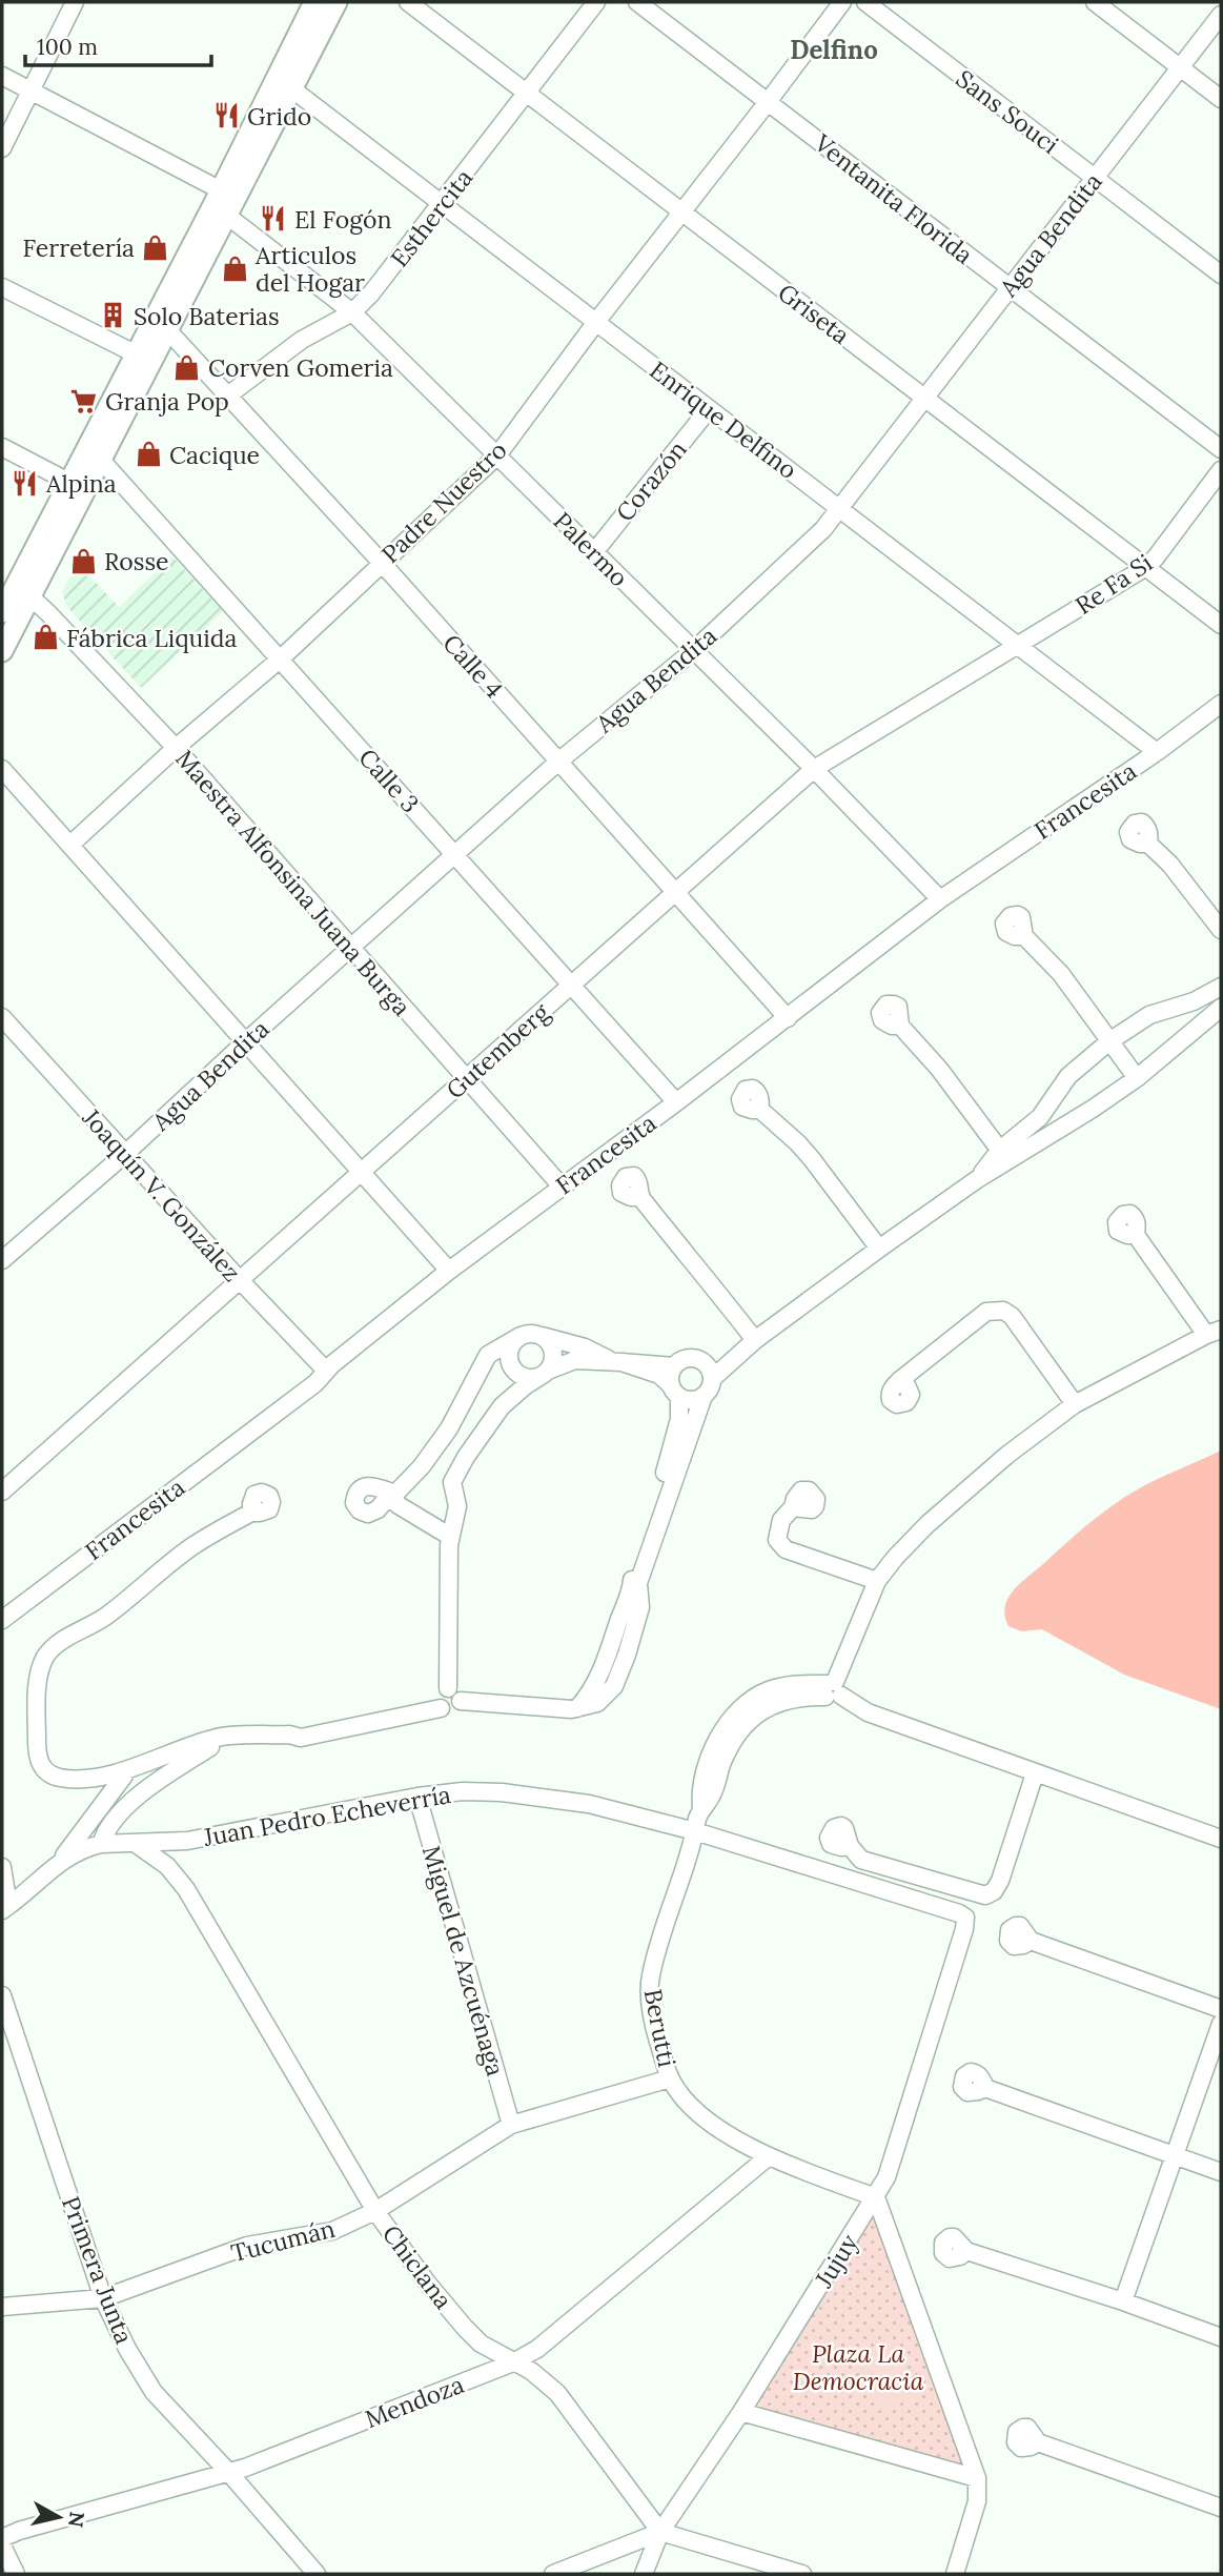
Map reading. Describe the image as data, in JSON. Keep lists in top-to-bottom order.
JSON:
{
  "streets": {
    "street": [
      "Sans Souci",
      "Ventanita Florida",
      "Esthercita",
      "Agua Bendita",
      "Griseta",
      "Enrique Delfino",
      "Corazón",
      "Padre Nuestro",
      "Palermo",
      "Re Fa Si",
      "Calle 4",
      "Calle 3",
      "Francesita",
      "Maestra Alfonsina Juana Burga",
      "Gutemberg",
      "Joaquín V. González",
      "Juan Pedro Echeverría",
      "Miguel de Azcuénaga",
      "Berutti",
      "Tucumán",
      "Jujuy",
      "Chiclana",
      "Primera Junta",
      "Mendoza"
    ]
  },
  "crossings": [
    ["Sans Souci", "Agua Bendita"],
    ["Ventanita Florida", "Agua Bendita"],
    ["Ventanita Florida", "Padre Nuestro"],
    ["Esthercita", "Griseta"],
    ["Esthercita", "Enrique Delfino"],
    ["Esthercita", "Palermo"],
    ["Esthercita", "Calle 4"],
    ["Agua Bendita", "Griseta"],
    ["Agua Bendita", "Enrique Delfino"],
    ["Agua Bendita", "Palermo"],
    ["Agua Bendita", "Calle 4"],
    ["Agua Bendita", "Calle 3"],
    ["Agua Bendita", "Maestra Alfonsina Juana Burga"],
    ["Agua Bendita", "Joaquín V. González"],
    ["Griseta", "Padre Nuestro"],
    ["Griseta", "Re Fa Si"],
    ["Enrique Delfino", "Corazón"],
    ["Enrique Delfino", "Padre Nuestro"],
    ["Enrique Delfino", "Re Fa Si"],
    ["Enrique Delfino", "Francesita"],
    ["Enrique Delfino", "Gutemberg"],
    ["Corazón", "Palermo"],
    ["Padre Nuestro", "Palermo"],
    ["Padre Nuestro", "Calle 4"],
    ["Padre Nuestro", "Calle 3"],
    ["Padre Nuestro", "Maestra Alfonsina Juana Burga"],
    ["Palermo", "Francesita"],
    ["Palermo", "Gutemberg"],
    ["Re Fa Si", "Gutemberg"],
    ["Calle 4", "Francesita"],
    ["Calle 4", "Gutemberg"],
    ["Calle 3", "Francesita"],
    ["Calle 3", "Gutemberg"],
    ["Francesita", "Maestra Alfonsina Juana Burga"],
    ["Francesita", "Joaquín V. González"],
    ["Maestra Alfonsina Juana Burga", "Gutemberg"],
    ["Gutemberg", "Joaquín V. González"],
    ["Juan Pedro Echeverría", "Miguel de Azcuénaga"],
    ["Juan Pedro Echeverría", "Berutti"],
    ["Juan Pedro Echeverría", "Jujuy"],
    ["Juan Pedro Echeverría", "Chiclana"],
    ["Miguel de Azcuénaga", "Tucumán"],
    ["Berutti", "Tucumán"],
    ["Berutti", "Jujuy"],
    ["Berutti", "Mendoza"],
    ["Tucumán", "Chiclana"],
    ["Tucumán", "Primera Junta"],
    ["Jujuy", "Chiclana"],
    ["Chiclana", "Mendoza"],
    ["Primera Junta", "Mendoza"]
  ],
  "districts": ["Delfino"],
  "parks": ["Plaza La Democracia"],
  "places": {
    "restaurant": ["Grido", "El Fogón", "Alpina"],
    "shop": [
      "Ferretería",
      "Articulos del Hogar",
      "Corven Gomeria",
      "Cacique",
      "Rosse",
      "Fábrica Liquida"
    ],
    "building": ["Solo Baterias"],
    "supermarket": ["Granja Pop"]
  },
  "scale_bar": "100 m",
  "north": "right"
}
